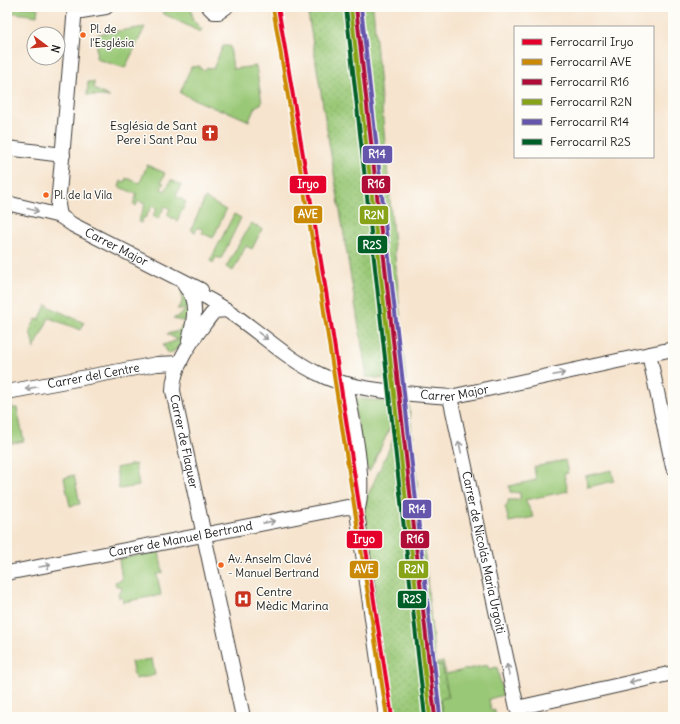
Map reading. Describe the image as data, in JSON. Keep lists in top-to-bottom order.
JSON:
{
  "streets": {
    "street": [
      "Carrer Major",
      "Carrer del Centre",
      "Carrer de Flaquer",
      "Carrer de Manuel Bertrand",
      "Carrer de Nicolás Maria Urgoiti"
    ]
  },
  "crossings": [
    ["Carrer Major", "Carrer de Nicolás Maria Urgoiti"],
    ["Carrer del Centre", "Carrer de Flaquer"],
    ["Carrer de Flaquer", "Carrer de Manuel Bertrand"]
  ],
  "one_way": ["Carrer Major", "Carrer del Centre", "Carrer de Manuel Bertrand"],
  "places": {
    "other": ["Pl. de l'Església", "Pl. de la Vila", "Av. Anselm Clavé - Manuel Bertrand"],
    "church": ["Església de Sant Pere i Sant Pau"],
    "hospital": ["Centre Mèdic Marina"]
  },
  "lines": [
    "rail line Iryo",
    "rail line R16",
    "rail line R14",
    "rail line AVE",
    "rail line R2N",
    "rail line R2S"
  ],
  "legend": [
    "Ferrocarril Iryo",
    "Ferrocarril AVE",
    "Ferrocarril R16",
    "Ferrocarril R2N",
    "Ferrocarril R14",
    "Ferrocarril R2S"
  ],
  "north": "right"
}
